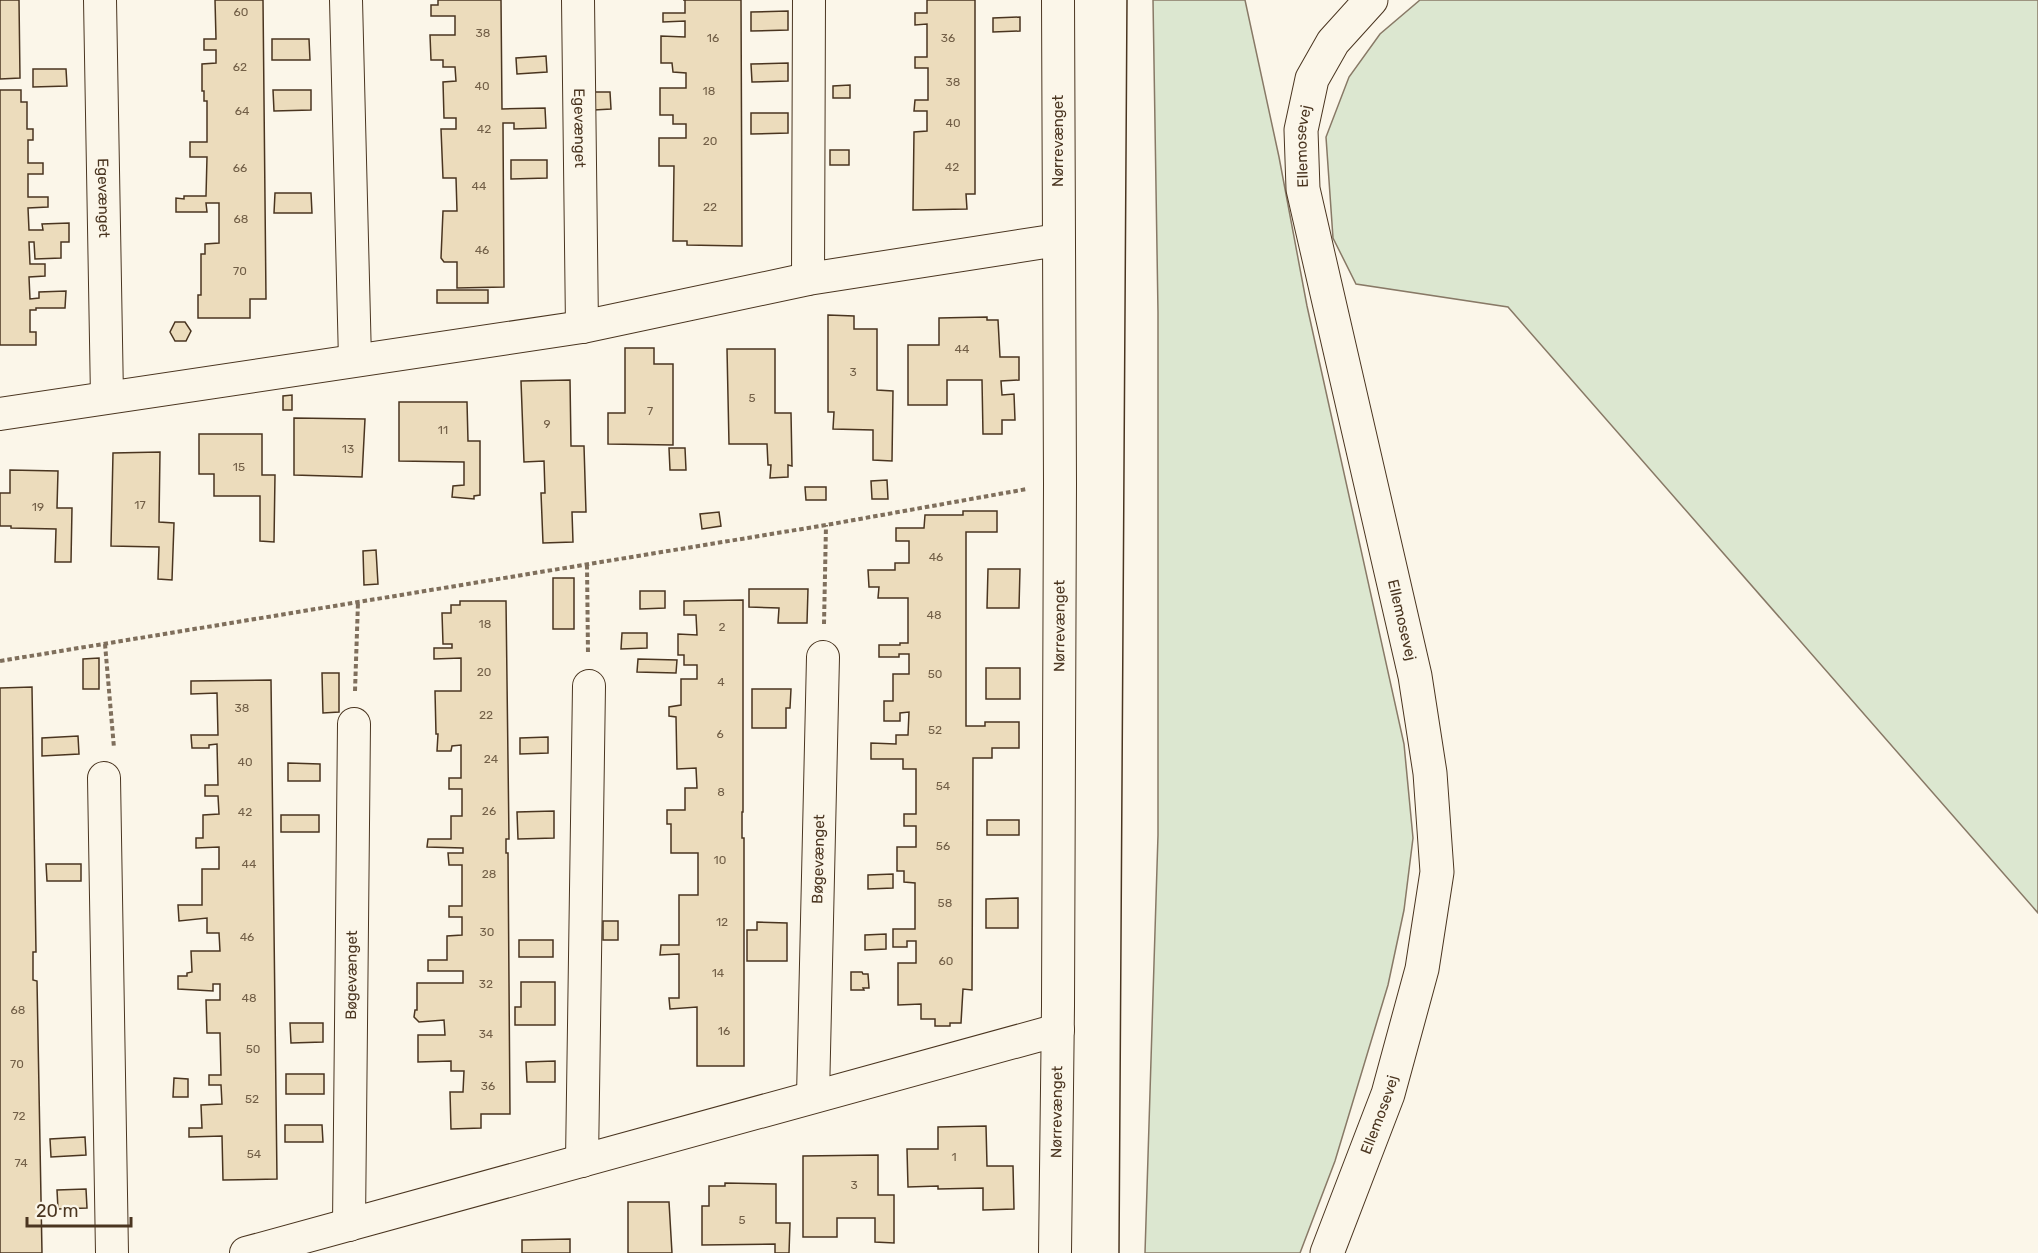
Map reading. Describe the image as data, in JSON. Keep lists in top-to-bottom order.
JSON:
{
  "streets": {
    "street": [
      "Egevænget",
      "Nørrevænget",
      "Ellemosevej",
      "Bøgevænget"
    ]
  },
  "house_numbers": [
    "60",
    "38",
    "16",
    "36",
    "62",
    "38",
    "40",
    "18",
    "64",
    "40",
    "42",
    "20",
    "42",
    "66",
    "44",
    "22",
    "68",
    "46",
    "70",
    "44",
    "3",
    "5",
    "7",
    "9",
    "11",
    "13",
    "15",
    "17",
    "19",
    "46",
    "48",
    "18",
    "2",
    "20",
    "50",
    "4",
    "38",
    "22",
    "52",
    "6",
    "24",
    "40",
    "54",
    "8",
    "26",
    "42",
    "56",
    "10",
    "44",
    "28",
    "58",
    "12",
    "30",
    "46",
    "60",
    "14",
    "32",
    "48",
    "68",
    "16",
    "34",
    "50",
    "70",
    "36",
    "52",
    "72",
    "54",
    "1",
    "74",
    "3",
    "5"
  ],
  "scale_bar": "20 m"
}
